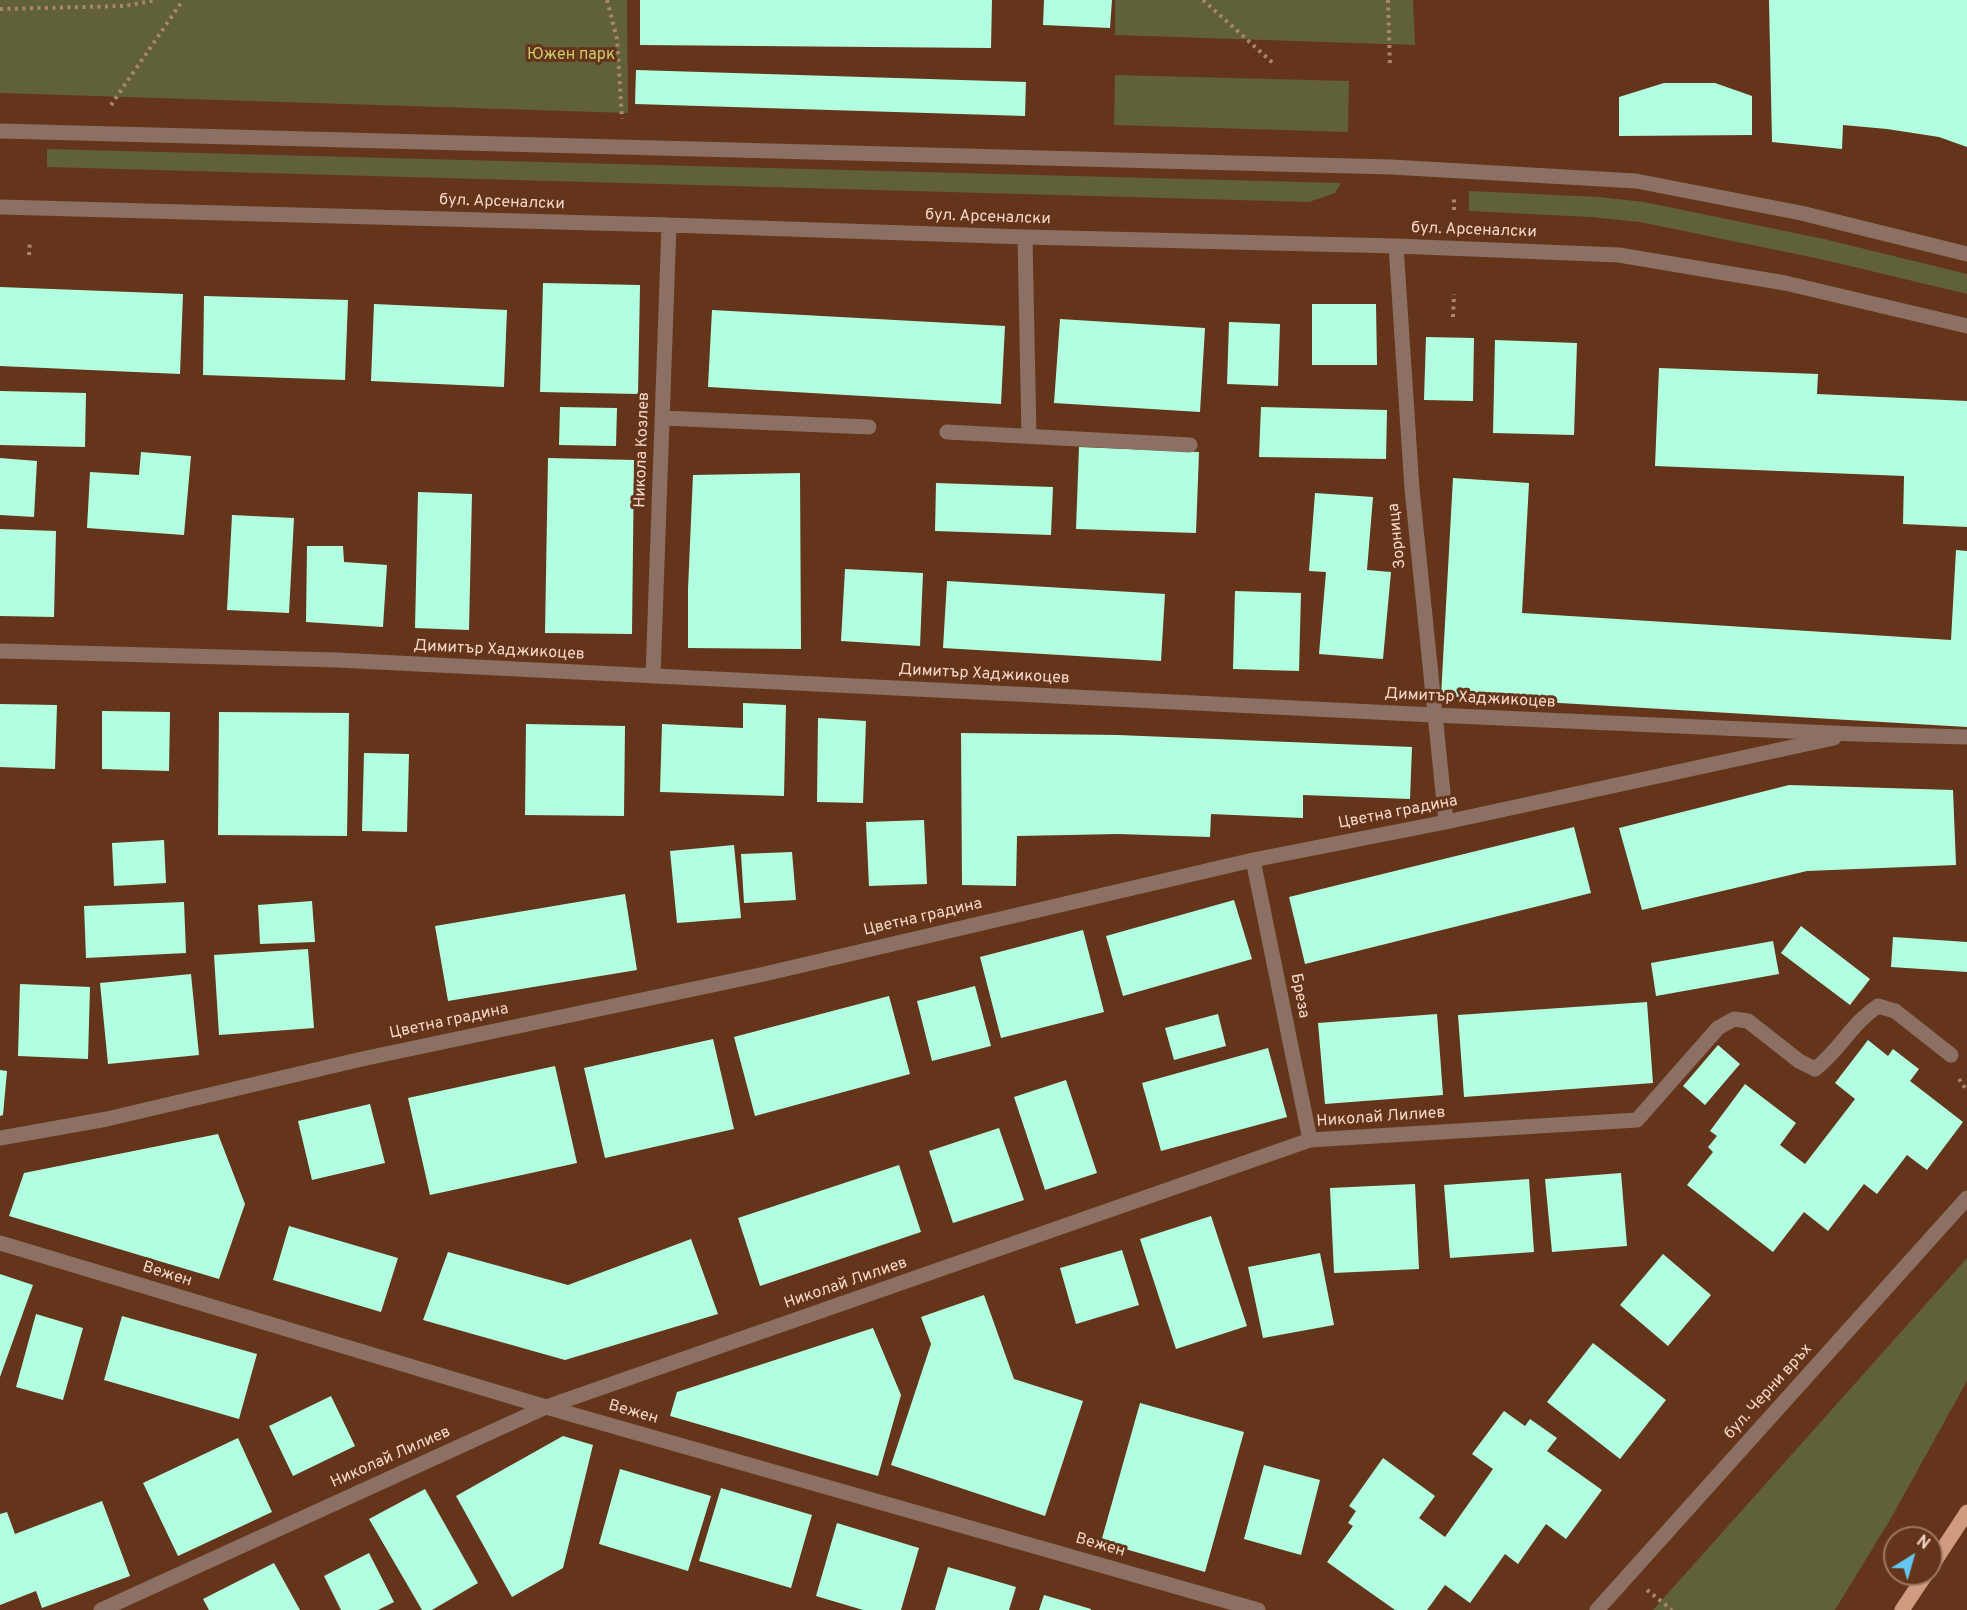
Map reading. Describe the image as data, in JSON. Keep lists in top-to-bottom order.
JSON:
{
  "streets": {
    "street": [
      "бул. Арсеналски",
      "Никола Козлев",
      "Зорница",
      "Димитър Хаджикоцев",
      "Цветна градина",
      "Бреза",
      "Николай Лилиев",
      "Вежен",
      "бул. Черни връх"
    ]
  },
  "crossings": [
    ["бул. Арсеналски", "Никола Козлев"],
    ["бул. Арсеналски", "Зорница"],
    ["Никола Козлев", "Димитър Хаджикоцев"],
    ["Зорница", "Димитър Хаджикоцев"],
    ["Зорница", "Цветна градина"],
    ["Димитър Хаджикоцев", "Цветна градина"],
    ["Цветна градина", "Бреза"],
    ["Бреза", "Николай Лилиев"],
    ["Николай Лилиев", "Вежен"]
  ],
  "parks": ["Южен парк"],
  "north": "top right"
}
